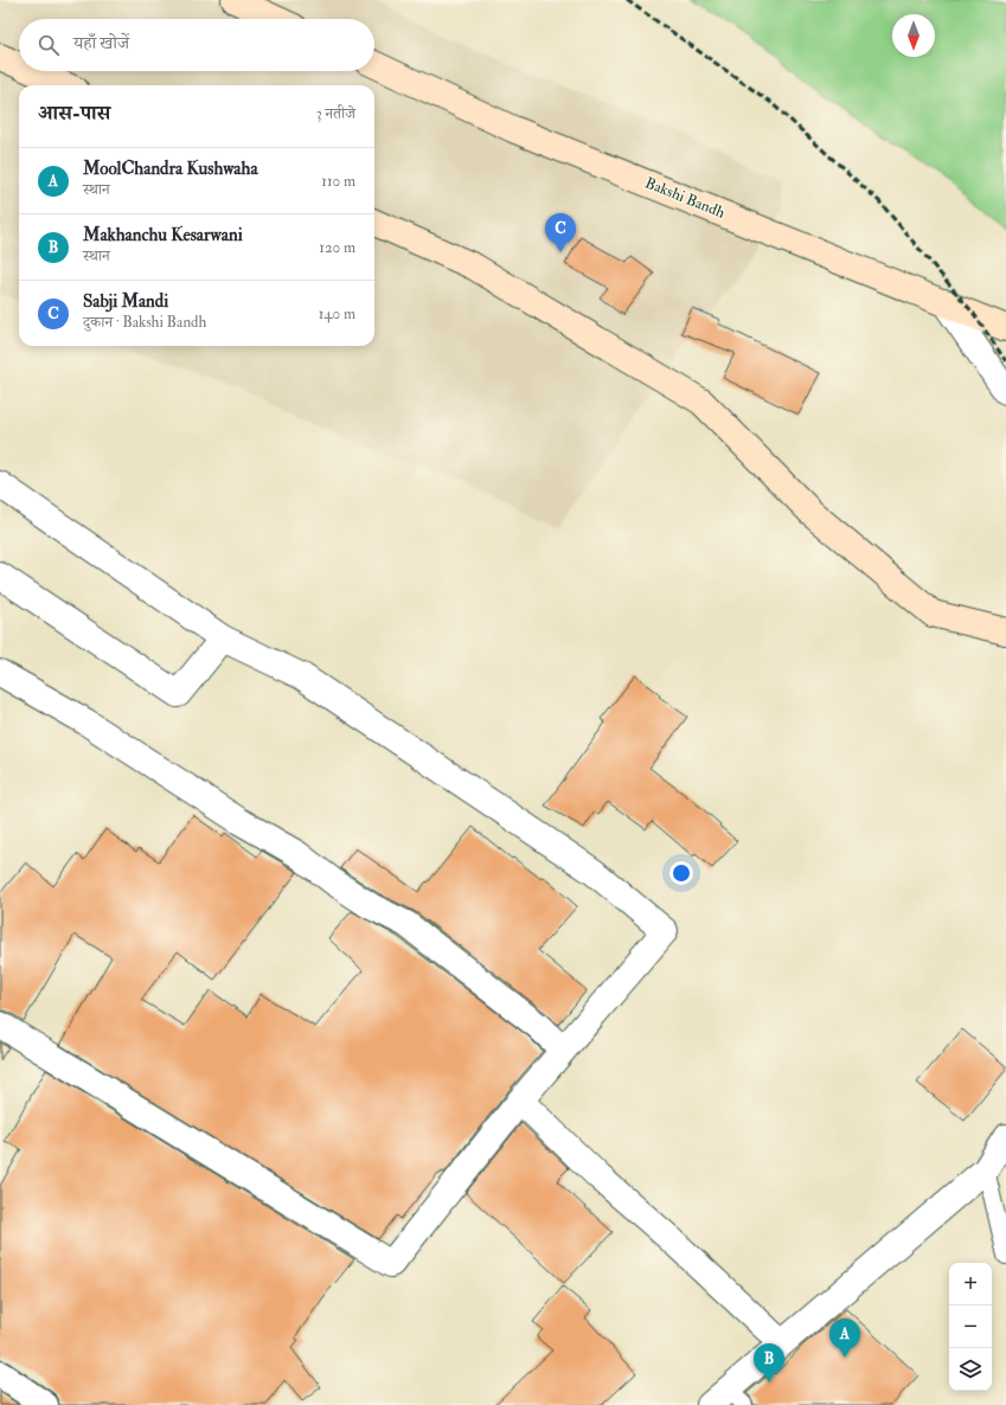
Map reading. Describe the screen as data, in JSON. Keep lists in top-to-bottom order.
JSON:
{
  "streets": {
    "main road": ["Bakshi Bandh"]
  },
  "north": "bottom",
  "page": {
    "search": "यहाँ खोजें",
    "heading": ["आस-पास", "3 नतीजे"],
    "list": [
      {
        "mark": "A",
        "name": "MoolChandra Kushwaha",
        "note": "स्थान",
        "value": "110 m"
      },
      {
        "mark": "B",
        "name": "Makhanchu Kesarwani",
        "note": "स्थान",
        "value": "120 m"
      },
      {
        "mark": "C",
        "name": "Sabji Mandi",
        "note": "दुकान · Bakshi Bandh",
        "value": "140 m"
      }
    ],
    "pins": ["C", "A", "B"],
    "map_buttons": ["+", "−"]
  }
}
